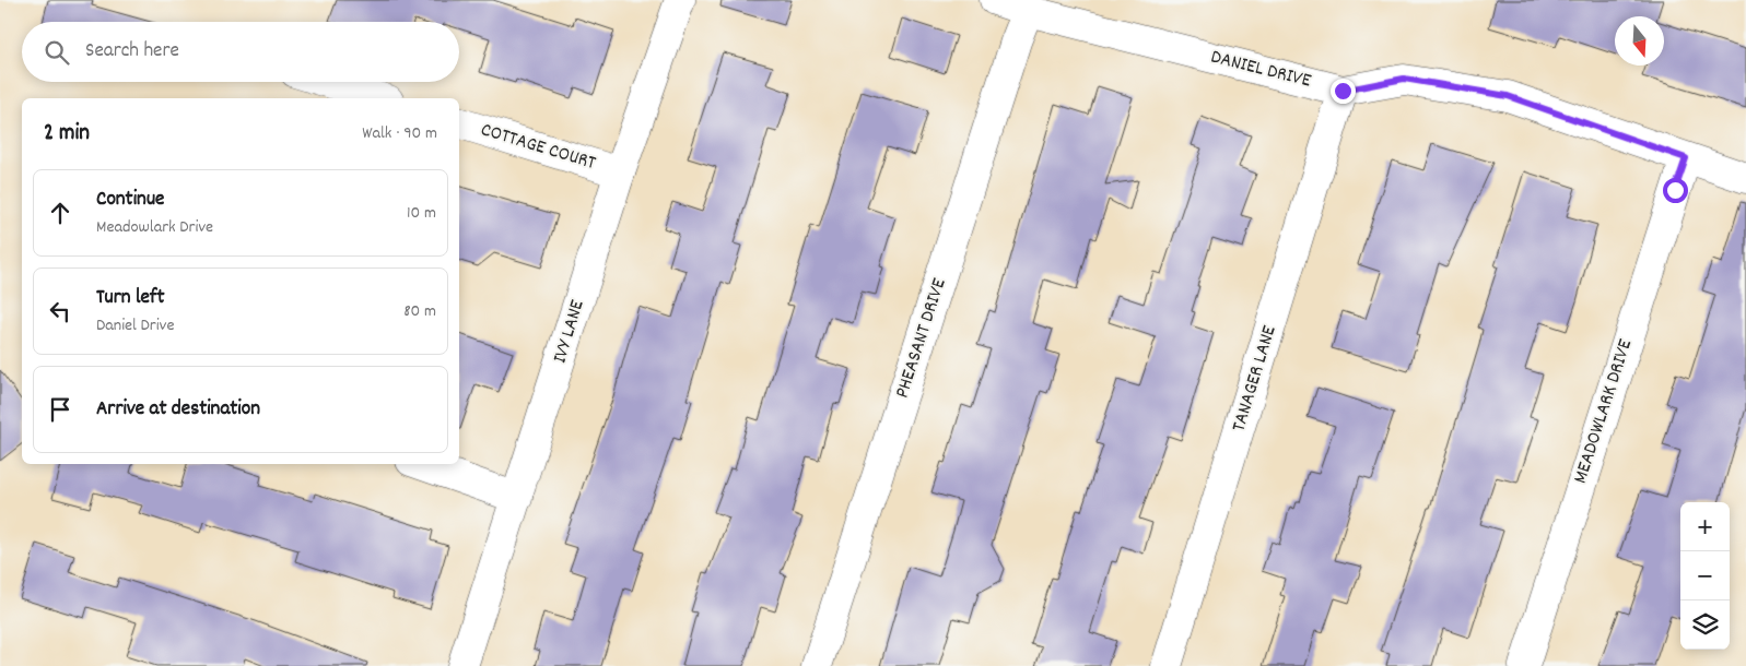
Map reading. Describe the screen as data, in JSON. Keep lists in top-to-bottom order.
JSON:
{
  "streets": {
    "street": [
      "DANIEL DRIVE",
      "COTTAGE COURT",
      "IVY LANE",
      "PHEASANT DRIVE",
      "TANAGER LANE",
      "MEADOWLARK DRIVE"
    ]
  },
  "crossings": [
    ["DANIEL DRIVE", "PHEASANT DRIVE"],
    ["DANIEL DRIVE", "TANAGER LANE"],
    ["DANIEL DRIVE", "MEADOWLARK DRIVE"],
    ["COTTAGE COURT", "IVY LANE"]
  ],
  "north": "bottom",
  "page": {
    "search": "Search here",
    "heading": ["2 min", "Walk · 90 m"],
    "list": [
      ["Continue", "Meadowlark Drive", "10 m"],
      ["Turn left", "Daniel Drive", "80 m"],
      "Arrive at destination"
    ],
    "map_buttons": ["+", "−"]
  }
}
